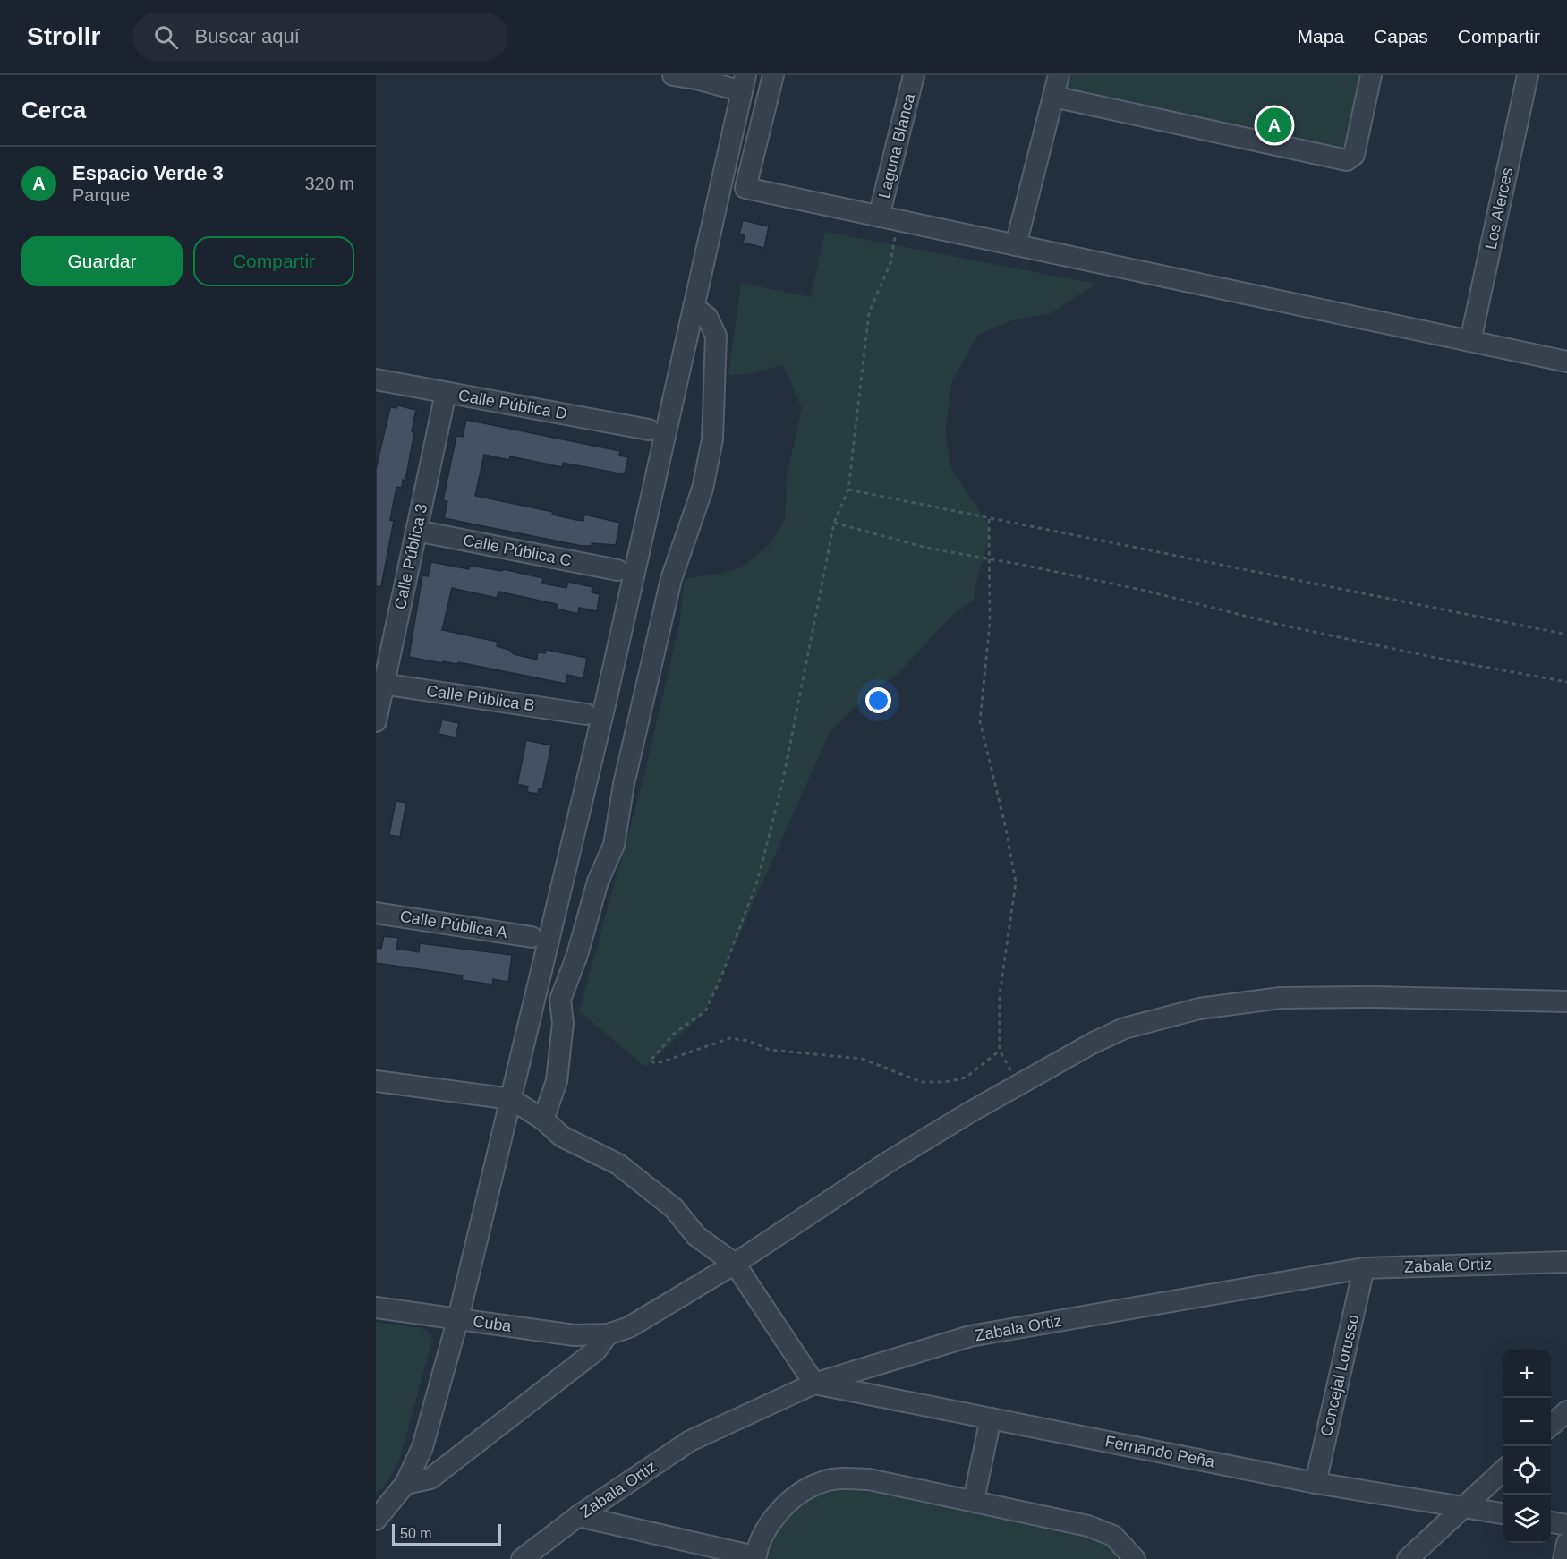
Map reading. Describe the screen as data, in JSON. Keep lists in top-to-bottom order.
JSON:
{
  "streets": {
    "street": [
      "Laguna Blanca",
      "Los Alerces",
      "Calle Pública D",
      "Calle Pública C",
      "Calle Pública 3",
      "Calle Pública B",
      "Calle Pública A",
      "Zabala Ortiz",
      "Cuba",
      "Concejal Lorusso",
      "Fernando Peña"
    ]
  },
  "crossings": [
    ["Calle Pública D", "Calle Pública 3"],
    ["Calle Pública C", "Calle Pública 3"],
    ["Calle Pública 3", "Calle Pública B"],
    ["Zabala Ortiz", "Concejal Lorusso"],
    ["Zabala Ortiz", "Fernando Peña"],
    ["Concejal Lorusso", "Fernando Peña"]
  ],
  "scale_bar": "50 m",
  "page": {
    "header": "Strollr",
    "search": "Buscar aquí",
    "nav": ["Mapa", "Capas", "Compartir"],
    "heading": "Cerca",
    "pins": "A",
    "list": [
      {
        "mark": "A",
        "name": "Espacio Verde 3",
        "note": "Parque",
        "value": "320 m"
      }
    ],
    "buttons": ["Guardar", "Compartir"],
    "map_buttons": ["+", "−"],
    "scale": "50 m"
  }
}
